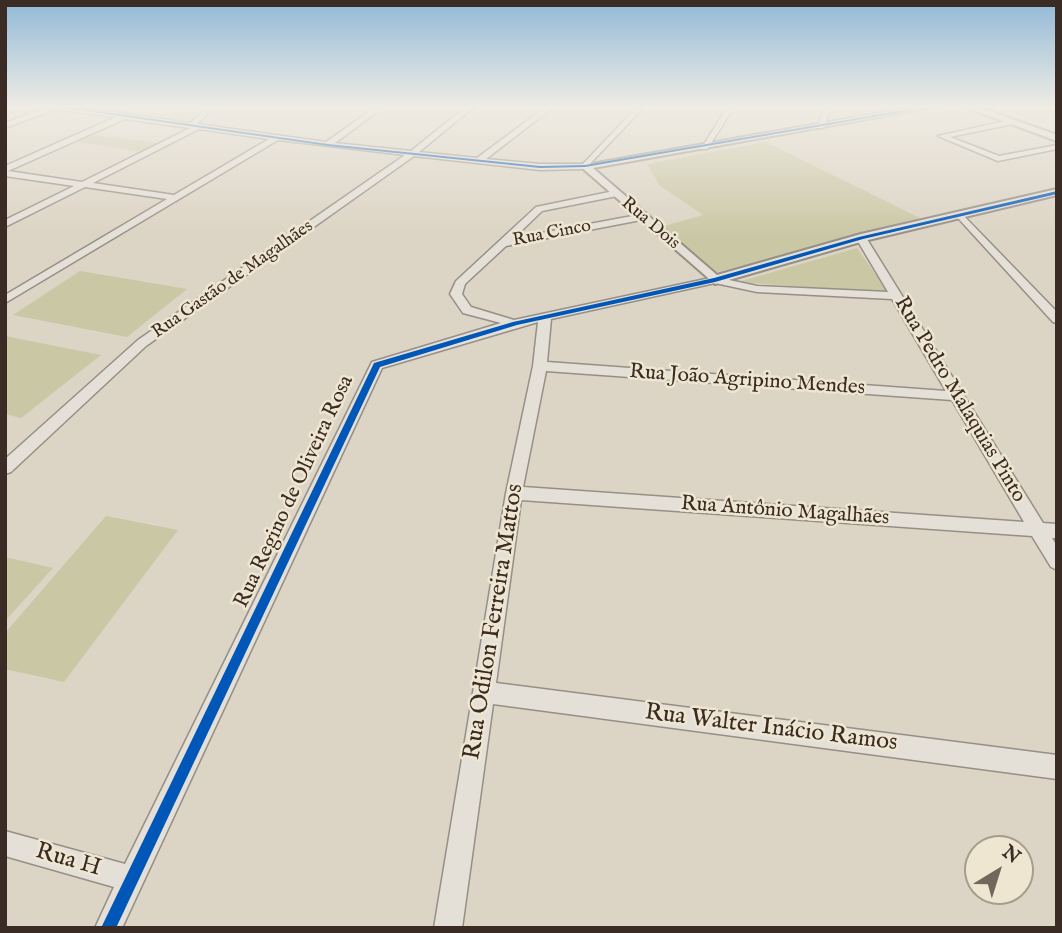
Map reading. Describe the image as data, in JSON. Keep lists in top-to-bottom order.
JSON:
{
  "streets": {
    "street": [
      "Rua Dois",
      "Rua Cinco",
      "Rua Gastão de Magalhães",
      "Rua João Agripino Mendes",
      "Rua Pedro Malaquias Pinto",
      "Rua Regino de Oliveira Rosa",
      "Rua Antônio Magalhães",
      "Rua Odilon Ferreira Mattos",
      "Rua Walter Inácio Ramos",
      "Rua H"
    ]
  },
  "crossings": [
    ["Rua Dois", "Rua Cinco"],
    ["Rua Dois", "Rua Regino de Oliveira Rosa"],
    ["Rua João Agripino Mendes", "Rua Pedro Malaquias Pinto"],
    ["Rua João Agripino Mendes", "Rua Odilon Ferreira Mattos"],
    ["Rua Pedro Malaquias Pinto", "Rua Regino de Oliveira Rosa"],
    ["Rua Pedro Malaquias Pinto", "Rua Antônio Magalhães"],
    ["Rua Regino de Oliveira Rosa", "Rua Odilon Ferreira Mattos"],
    ["Rua Regino de Oliveira Rosa", "Rua H"],
    ["Rua Antônio Magalhães", "Rua Odilon Ferreira Mattos"],
    ["Rua Odilon Ferreira Mattos", "Rua Walter Inácio Ramos"]
  ],
  "north": "top right"
}
